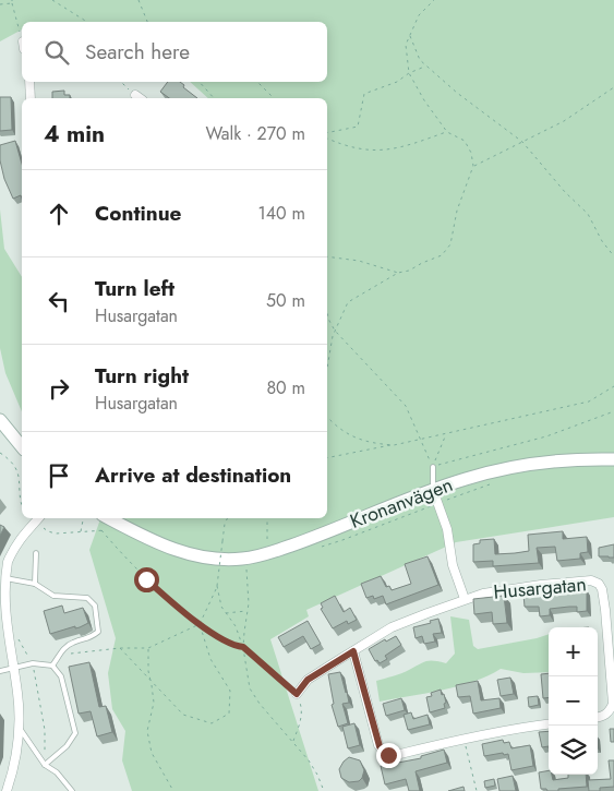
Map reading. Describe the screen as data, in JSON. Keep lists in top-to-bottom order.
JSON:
{
  "streets": {
    "street": ["Kronanvägen", "Husargatan"]
  },
  "page": {
    "search": "Search here",
    "heading": ["4 min", "Walk · 270 m"],
    "list": [
      ["Continue", "140 m"],
      ["Turn left", "Husargatan", "50 m"],
      ["Turn right", "Husargatan", "80 m"],
      "Arrive at destination"
    ],
    "map_buttons": ["+", "−"]
  }
}
